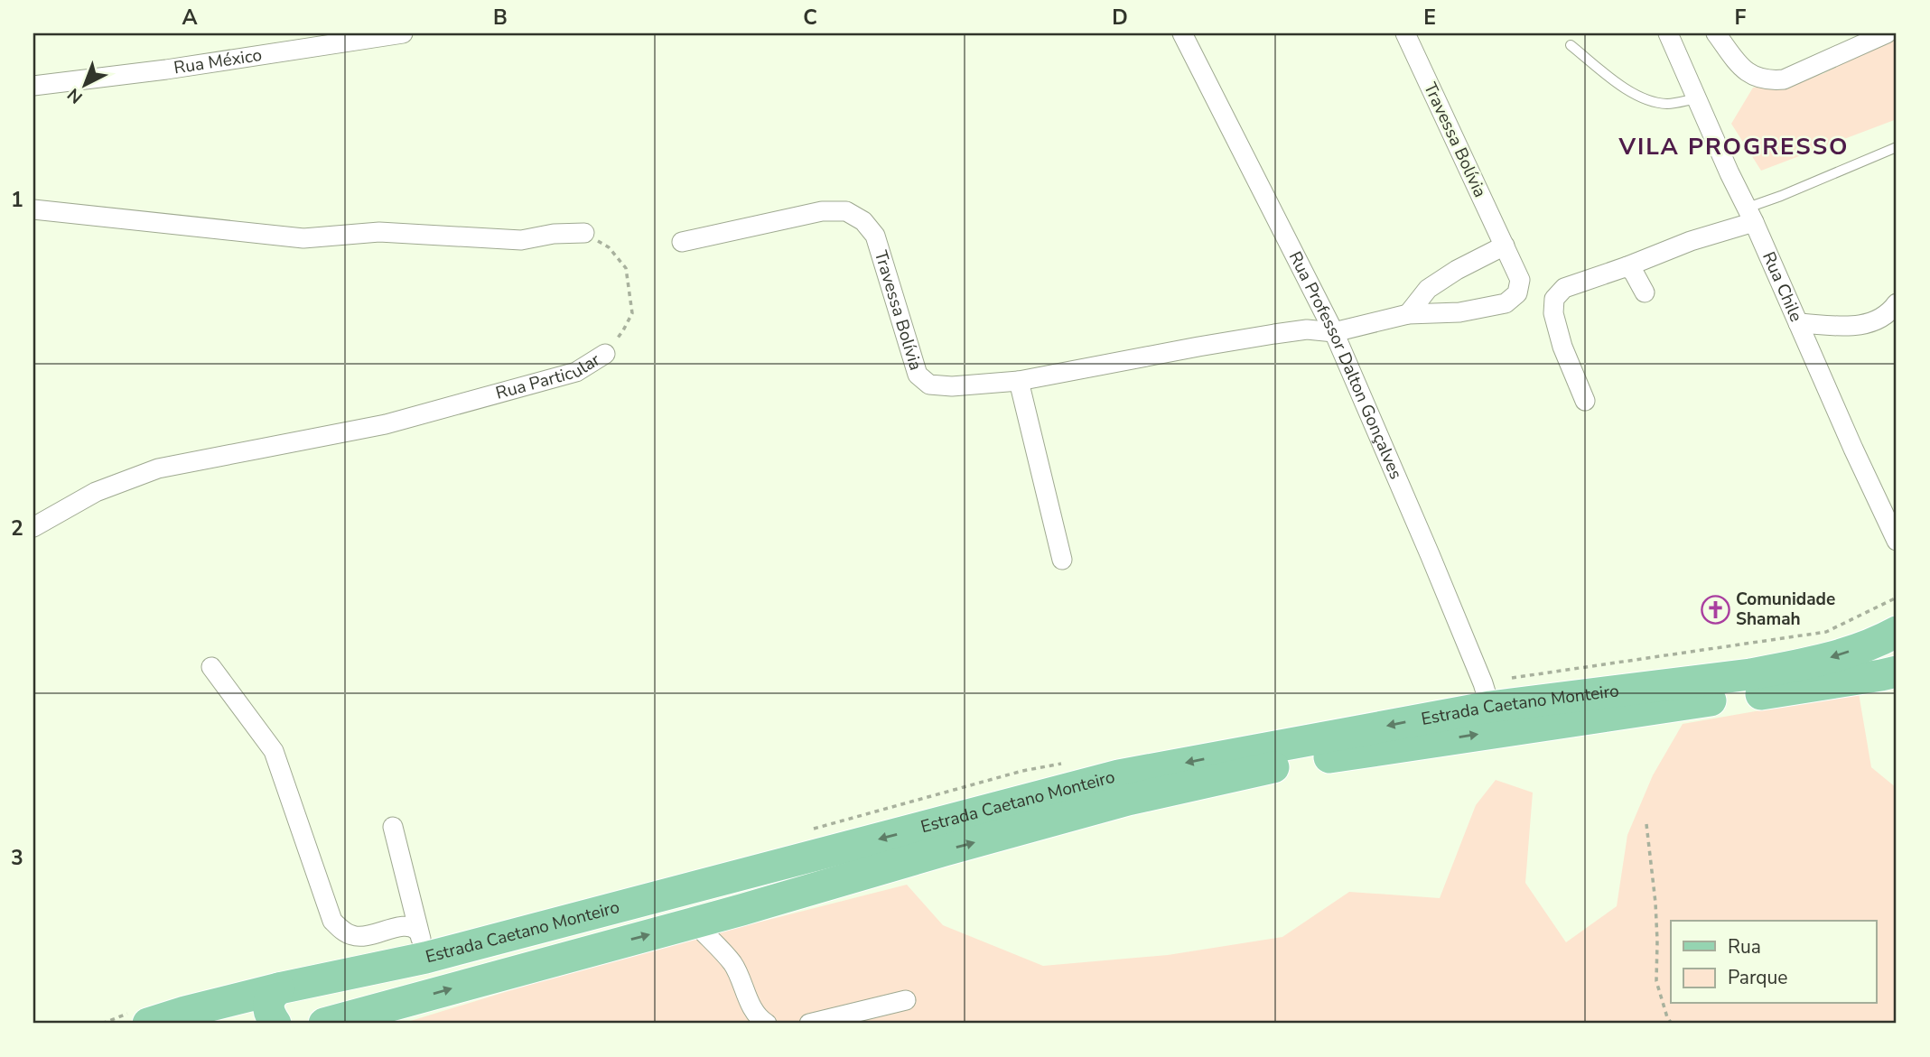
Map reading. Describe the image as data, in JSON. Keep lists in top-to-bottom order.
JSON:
{
  "streets": {
    "main road": ["Estrada Caetano Monteiro"],
    "street": [
      "Rua México",
      "Travessa Bolívia",
      "Rua Chile",
      "Rua Professor Dalton Gonçalves",
      "Rua Particular"
    ]
  },
  "crossings": [
    ["Travessa Bolívia", "Rua Professor Dalton Gonçalves"],
    ["Rua Professor Dalton Gonçalves", "Estrada Caetano Monteiro"]
  ],
  "districts": ["VILA PROGRESSO"],
  "places": {
    "church": ["Comunidade Shamah"]
  },
  "legend": ["Rua", "Parque"],
  "north": "bottom left",
  "grid": {
    "columns": [
      "A",
      "B",
      "C",
      "D",
      "E",
      "F"
    ],
    "rows": ["1", "2", "3"]
  }
}
